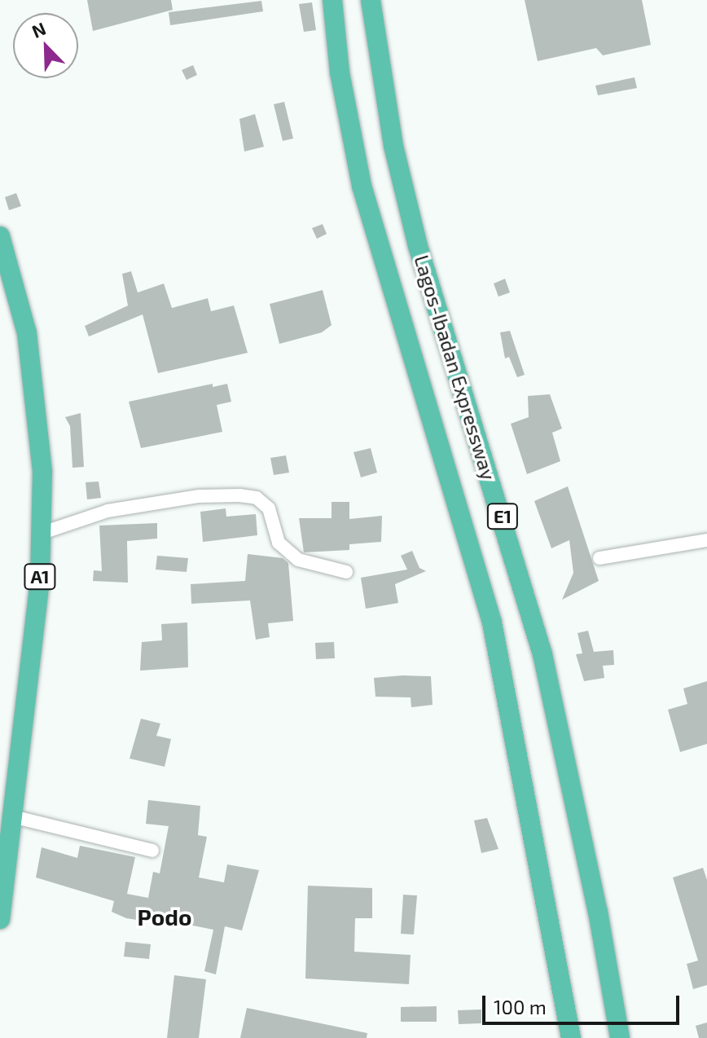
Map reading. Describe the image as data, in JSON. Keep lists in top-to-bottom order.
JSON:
{
  "streets": {
    "highway": ["Lagos-Ibadan Expressway", "E1", "A1"]
  },
  "districts": ["Podo"],
  "scale_bar": "100 m",
  "north": "top left"
}
